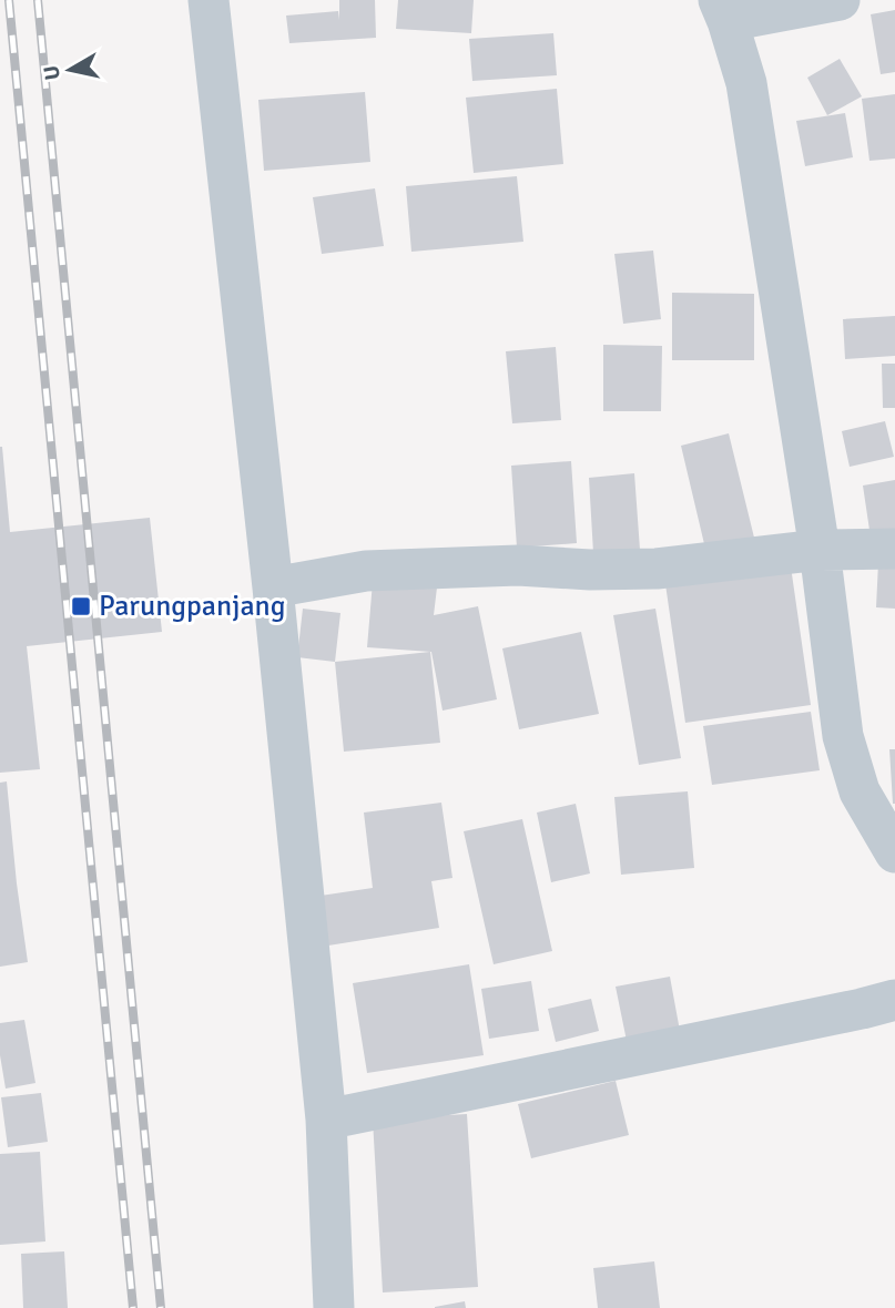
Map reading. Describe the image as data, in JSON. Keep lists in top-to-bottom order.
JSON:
{
  "places": {
    "transit": ["Parungpanjang"]
  },
  "north": "left"
}
